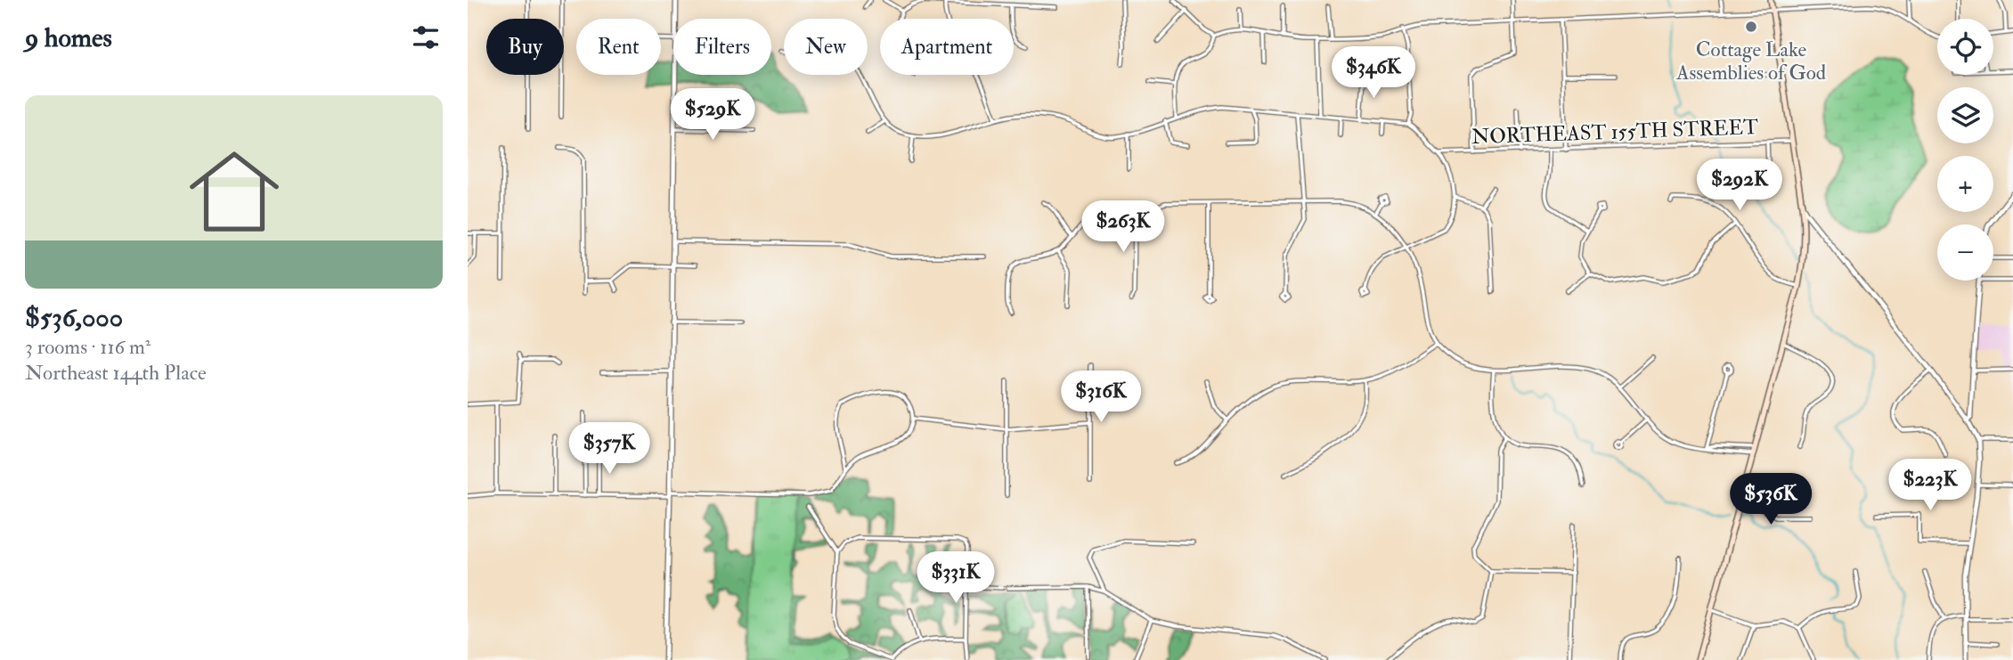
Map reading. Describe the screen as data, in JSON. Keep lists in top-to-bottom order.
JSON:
{
  "streets": {
    "street": ["NORTHEAST 155TH STREET"]
  },
  "places": ["Cottage Lake Assemblies of God"],
  "page": {
    "heading": "9 homes",
    "map_buttons": ["+", "−"],
    "chip": [
      "Buy",
      "Rent",
      "Filters",
      "New",
      "Apartment"
    ],
    "price": [
      "$346K",
      "$529K",
      "$292K",
      "$263K",
      "$316K",
      "$357K",
      "$223K",
      "$536K",
      "$331K"
    ],
    "list": [
      {
        "name": "$536,000",
        "note": "3 rooms · 116 m² · Northeast 144th Place"
      }
    ]
  }
}
